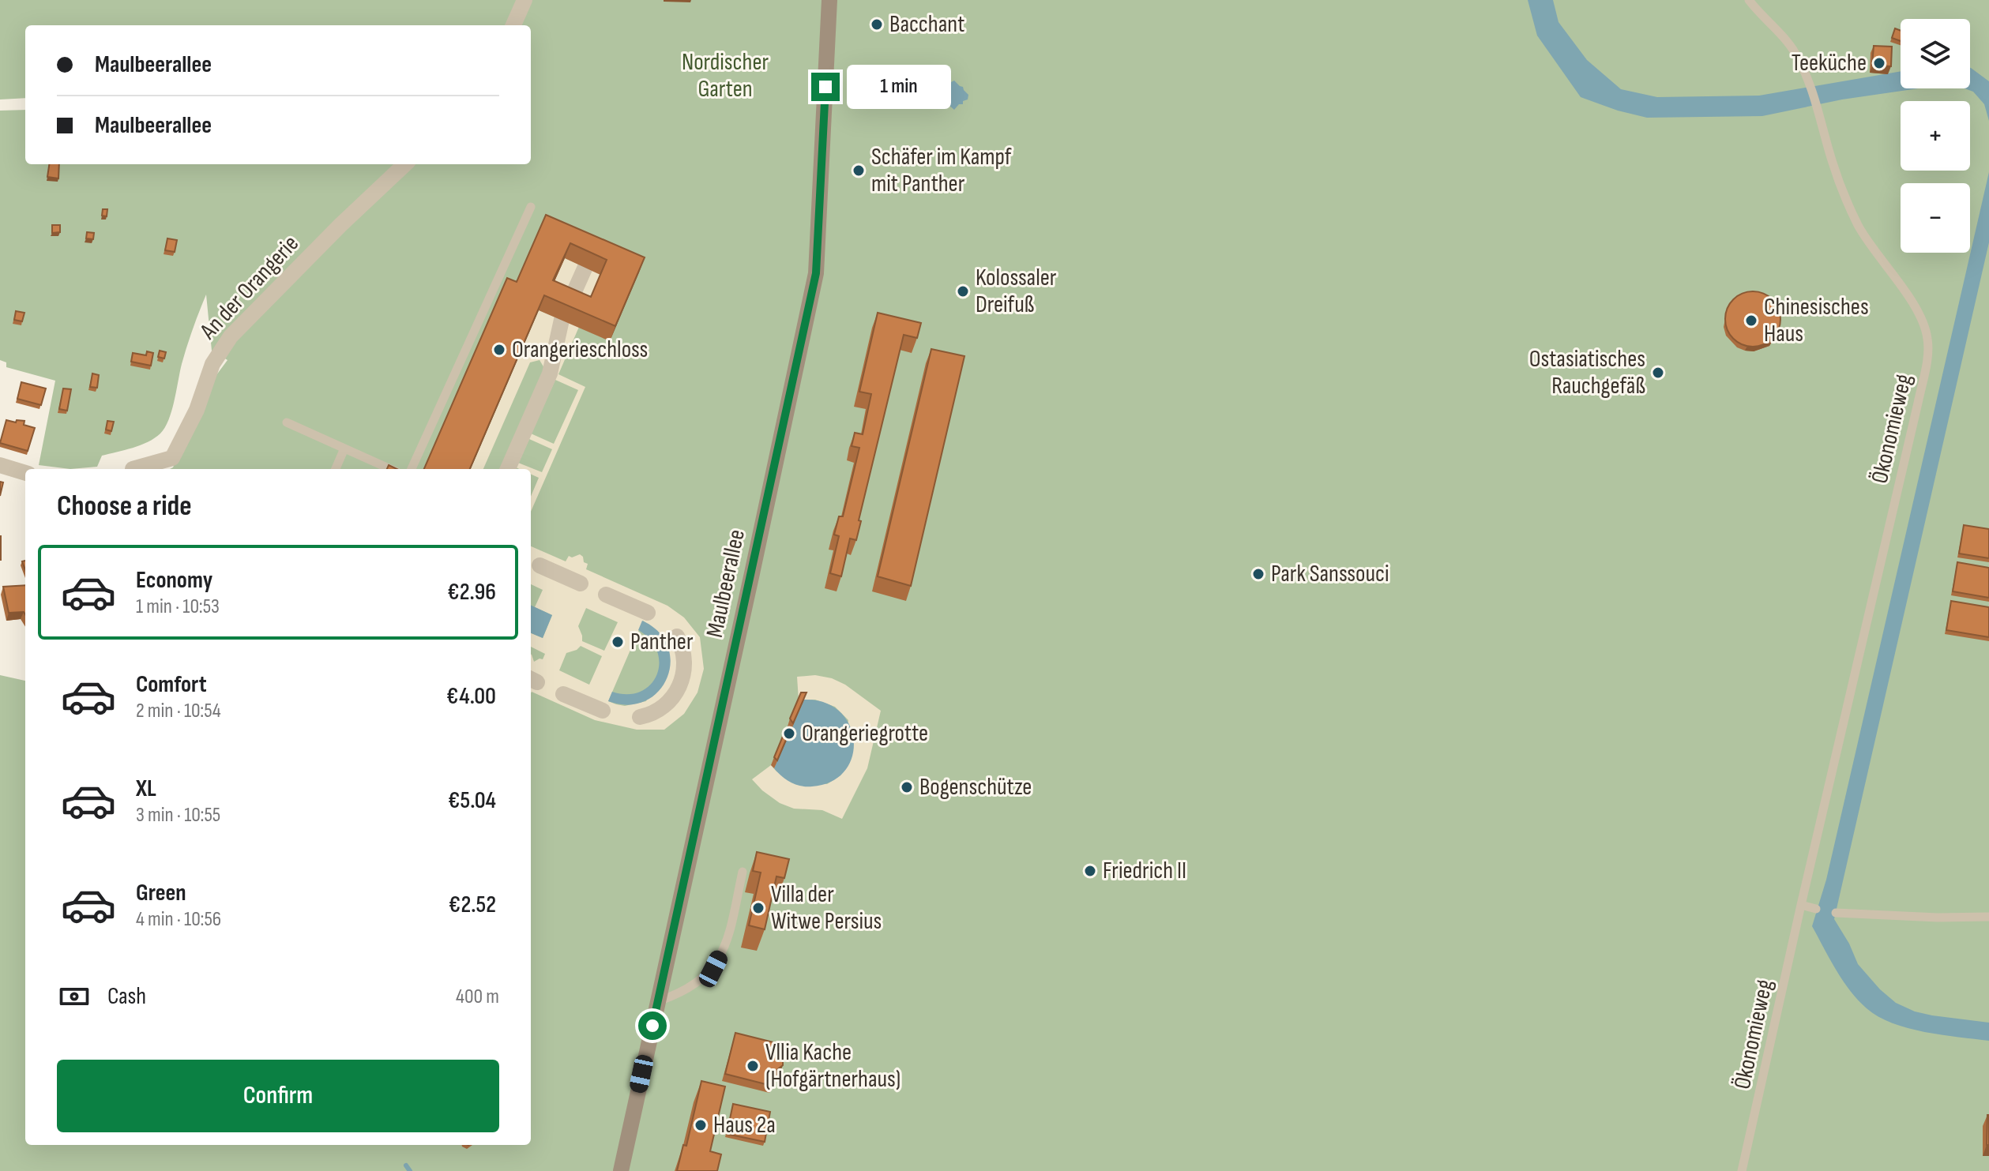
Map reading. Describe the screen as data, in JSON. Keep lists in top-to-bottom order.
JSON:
{
  "streets": {
    "street": ["An der Orangerie", "Maulbeerallee"],
    "lane": ["Ökonomieweg"]
  },
  "parks": ["Nordischer Garten"],
  "places": [
    "Bacchant",
    "Teeküche",
    "Schäfer im Kampf mit Panther",
    "Kolossaler Dreifuß",
    "Chinesisches Haus",
    "Orangerieschloss",
    "Ostasiatisches Rauchgefäß",
    "Park Sanssouci",
    "Panther",
    "Orangeriegrotte",
    "Bogenschütze",
    "Friedrich II",
    "Villa der Witwe Persius",
    "Vllia Kache (Hofgärtnerhaus)",
    "Haus 2a"
  ],
  "page": {
    "map_buttons": ["+", "−"],
    "banner": ["Maulbeerallee", "Maulbeerallee"],
    "bubble": "1 min",
    "heading": "Choose a ride",
    "list": [
      {
        "name": "Economy",
        "note": "1 min · 10:53",
        "value": "€2.96"
      },
      {
        "name": "Comfort",
        "note": "2 min · 10:54",
        "value": "€4.00"
      },
      {
        "name": "XL",
        "note": "3 min · 10:55",
        "value": "€5.04"
      },
      {
        "name": "Green",
        "note": "4 min · 10:56",
        "value": "€2.52"
      }
    ],
    "pay": ["Cash", "400 m"],
    "buttons": "Confirm"
  }
}
